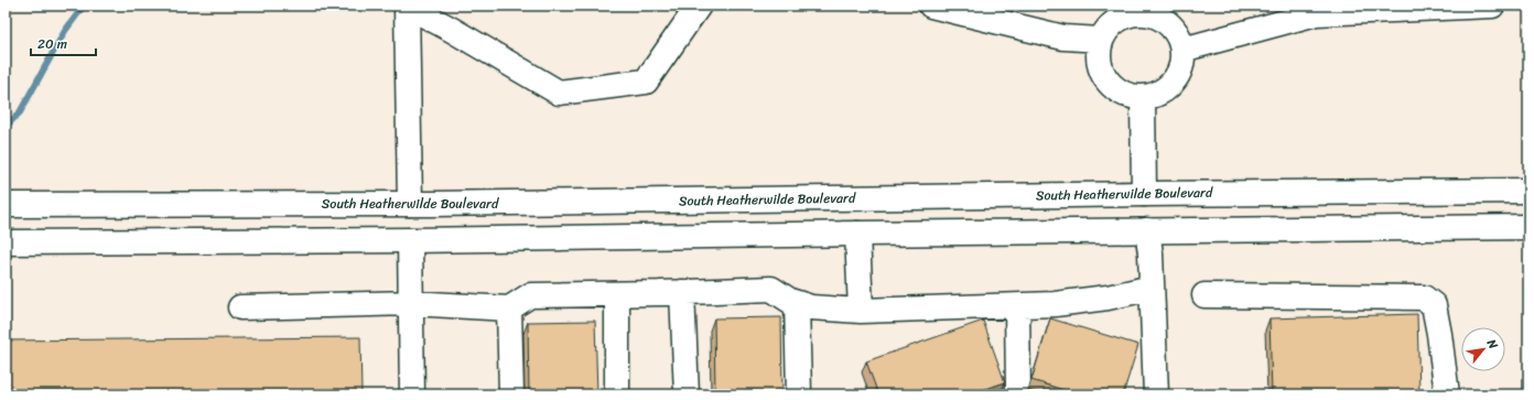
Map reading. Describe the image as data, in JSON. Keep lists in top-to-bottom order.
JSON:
{
  "streets": {
    "main road": ["South Heatherwilde Boulevard"]
  },
  "scale_bar": "20 m",
  "north": "top right"
}
